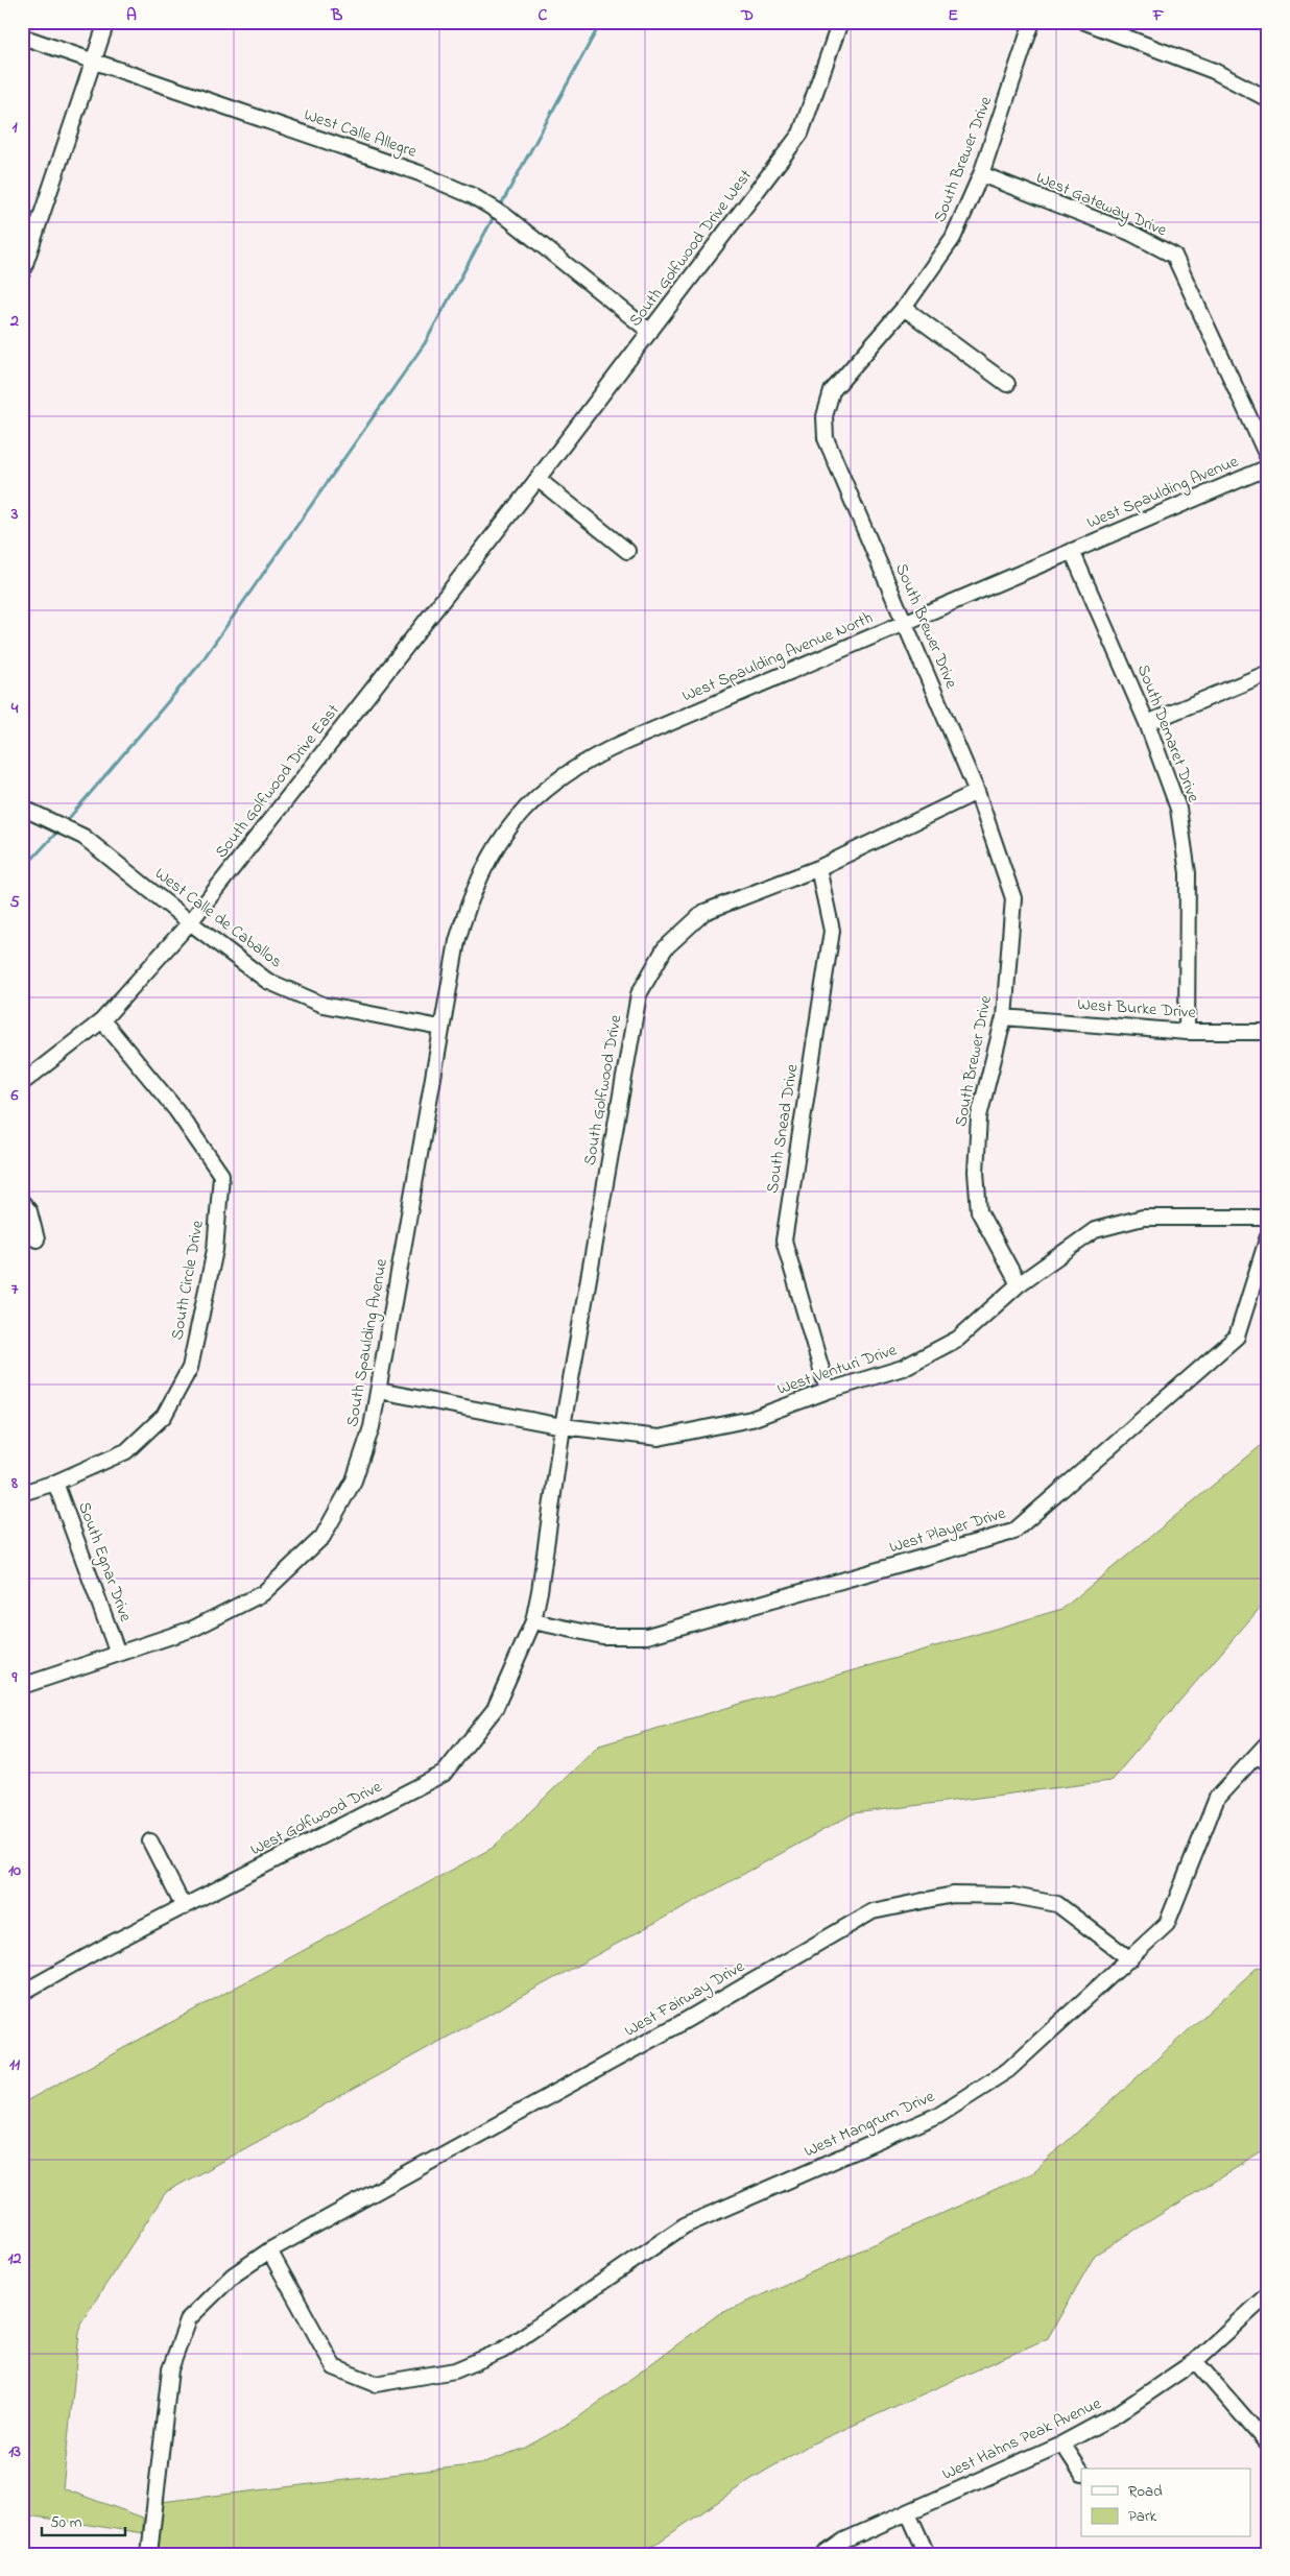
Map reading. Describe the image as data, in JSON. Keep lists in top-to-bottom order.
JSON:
{
  "streets": {
    "street": [
      "West Calle Allegre",
      "South Brewer Drive",
      "West Gateway Drive",
      "South Golfwood Drive West",
      "West Spaulding Avenue",
      "West Spaulding Avenue North",
      "South Demaret Drive",
      "South Golfwood Drive East",
      "West Calle de Caballos",
      "West Burke Drive",
      "South Golfwood Drive",
      "South Snead Drive",
      "South Circle Drive",
      "South Spaulding Avenue",
      "West Venturi Drive",
      "West Player Drive",
      "South Egnar Drive",
      "West Golfwood Drive",
      "West Fairway Drive",
      "West Mangrum Drive",
      "West Hahns Peak Avenue"
    ]
  },
  "crossings": [
    ["West Calle Allegre", "South Golfwood Drive West"],
    ["South Brewer Drive", "West Gateway Drive"],
    ["South Brewer Drive", "West Spaulding Avenue North"],
    ["South Brewer Drive", "West Burke Drive"],
    ["South Brewer Drive", "South Golfwood Drive"],
    ["South Brewer Drive", "West Venturi Drive"],
    ["South Golfwood Drive West", "South Golfwood Drive East"],
    ["West Spaulding Avenue", "West Spaulding Avenue North"],
    ["West Spaulding Avenue", "South Demaret Drive"],
    ["West Spaulding Avenue North", "South Demaret Drive"],
    ["West Spaulding Avenue North", "South Spaulding Avenue"],
    ["South Demaret Drive", "West Burke Drive"],
    ["South Golfwood Drive East", "West Calle de Caballos"],
    ["South Golfwood Drive East", "South Circle Drive"],
    ["West Calle de Caballos", "South Spaulding Avenue"],
    ["South Golfwood Drive", "South Snead Drive"],
    ["South Golfwood Drive", "West Venturi Drive"],
    ["South Golfwood Drive", "West Golfwood Drive"],
    ["South Snead Drive", "West Venturi Drive"],
    ["South Circle Drive", "South Egnar Drive"],
    ["South Spaulding Avenue", "West Venturi Drive"],
    ["South Spaulding Avenue", "South Egnar Drive"],
    ["West Player Drive", "West Golfwood Drive"],
    ["West Fairway Drive", "West Mangrum Drive"]
  ],
  "legend": ["Road", "Park"],
  "scale_bar": "50 m",
  "grid": {
    "columns": [
      "A",
      "B",
      "C",
      "D",
      "E",
      "F"
    ],
    "rows": [
      "1",
      "2",
      "3",
      "4",
      "5",
      "6",
      "7",
      "8",
      "9",
      "10",
      "11",
      "12",
      "13"
    ]
  }
}
